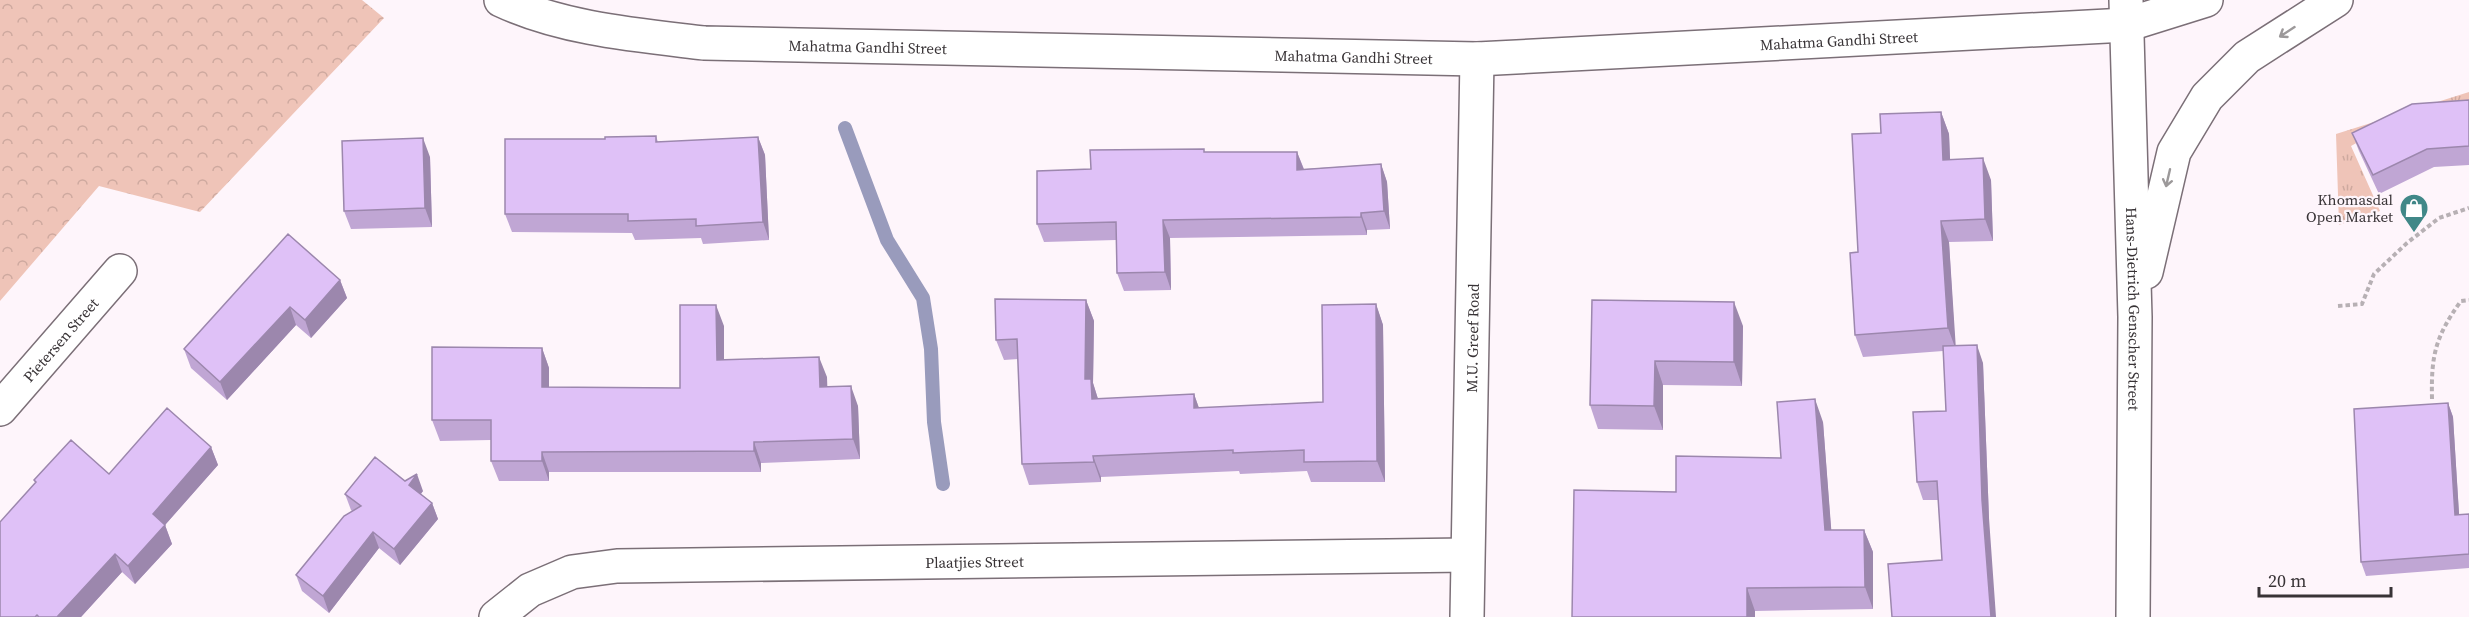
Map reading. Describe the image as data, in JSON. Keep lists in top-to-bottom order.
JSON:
{
  "streets": {
    "street": [
      "Mahatma Gandhi Street",
      "Hans-Dietrich Genscher Street",
      "M.U. Greef Road",
      "Pietersen Street",
      "Plaatjies Street"
    ]
  },
  "crossings": [
    ["Mahatma Gandhi Street", "Hans-Dietrich Genscher Street"],
    ["Mahatma Gandhi Street", "M.U. Greef Road"],
    ["M.U. Greef Road", "Plaatjies Street"]
  ],
  "places": {
    "shop": ["Khomasdal Open Market"]
  },
  "scale_bar": "20 m"
}
